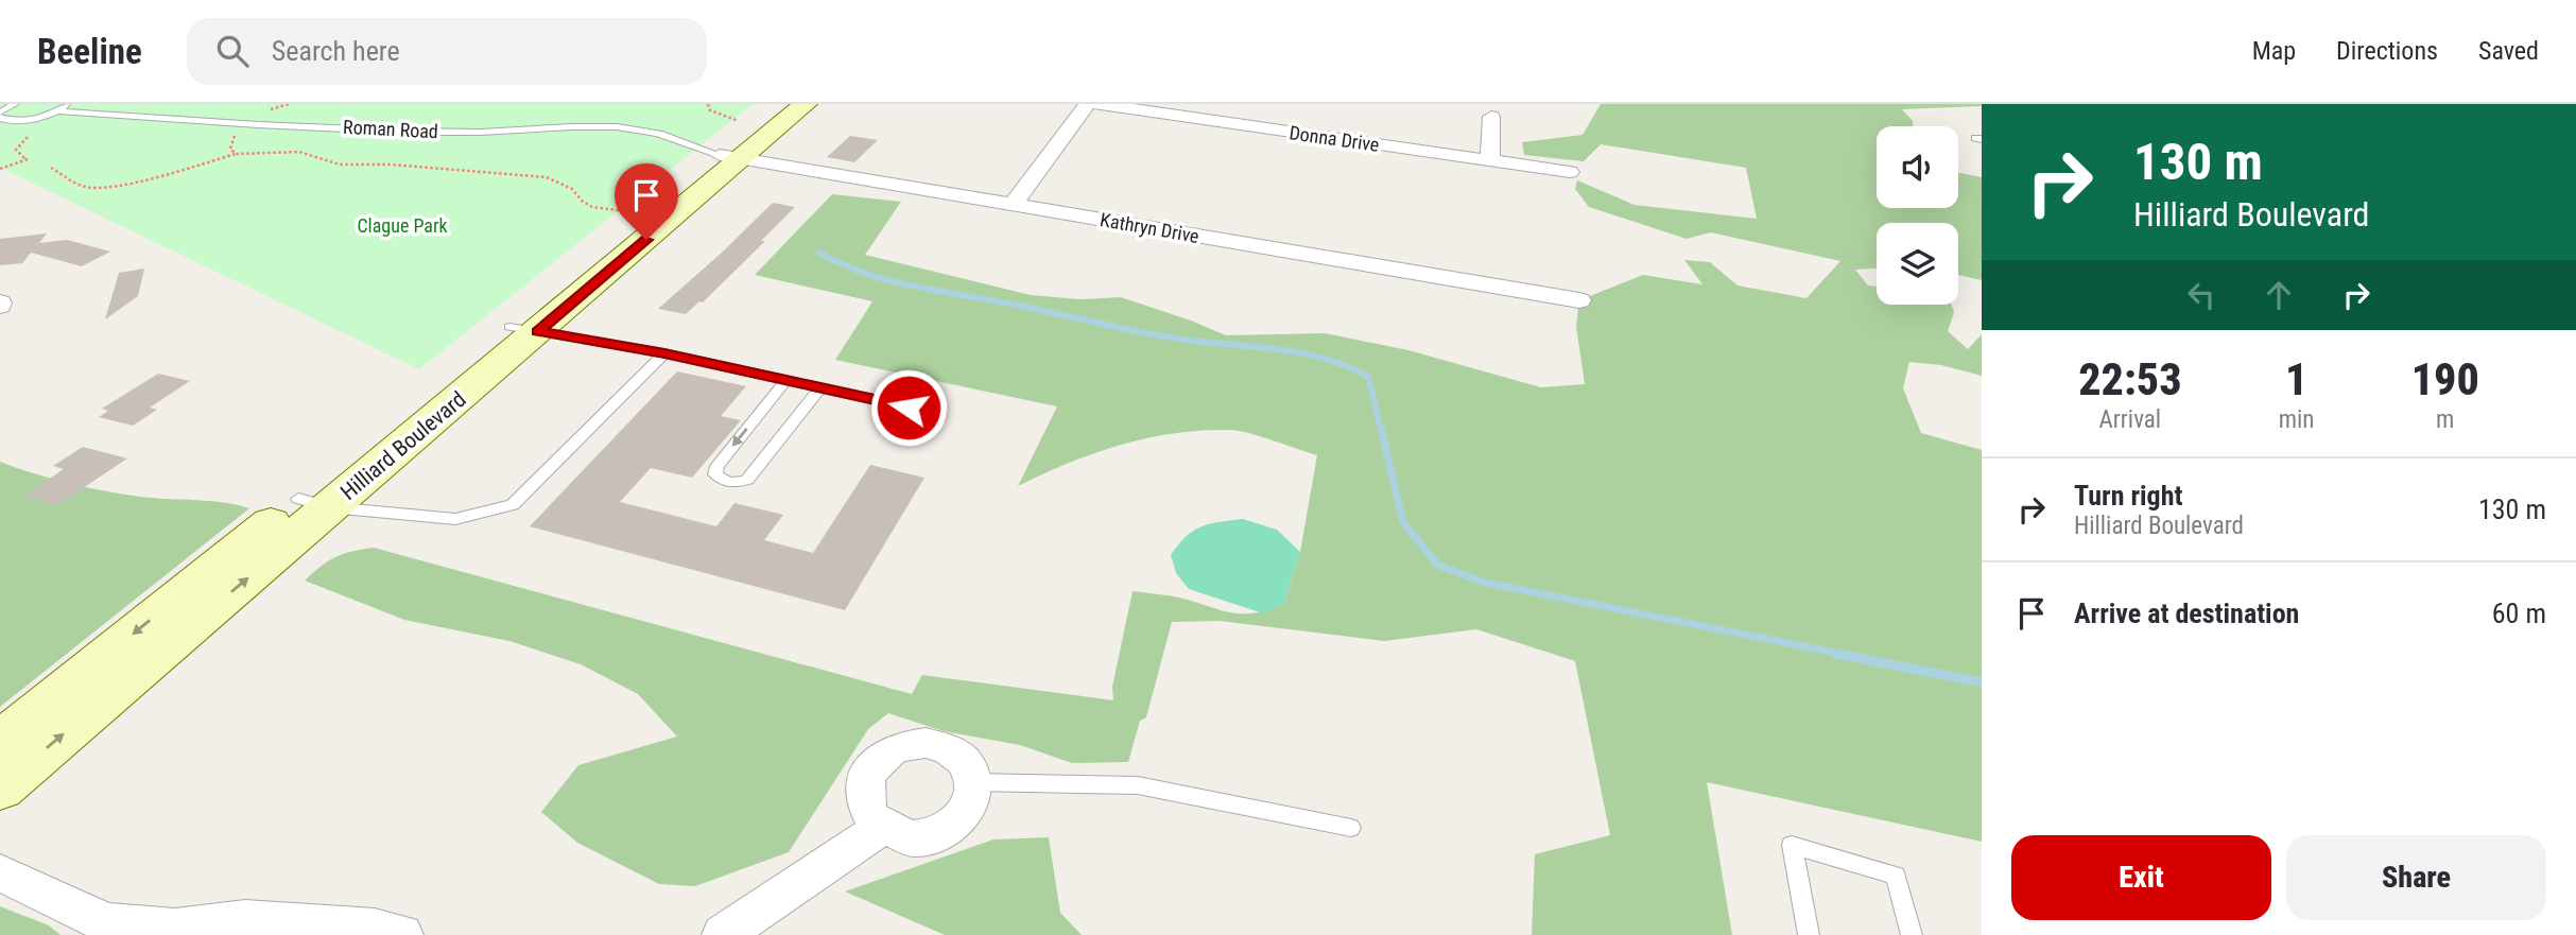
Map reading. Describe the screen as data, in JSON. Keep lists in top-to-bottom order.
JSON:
{
  "streets": {
    "main road": ["Hilliard Boulevard"],
    "street": ["Donna Drive", "Kathryn Drive"],
    "lane": ["Roman Road"]
  },
  "crossings": [
    ["Roman Road", "Kathryn Drive"],
    ["Roman Road", "Hilliard Boulevard"],
    ["Kathryn Drive", "Hilliard Boulevard"]
  ],
  "parks": ["Clague Park"],
  "page": {
    "header": "Beeline",
    "search": "Search here",
    "nav": ["Map", "Directions", "Saved"],
    "turn": ["130 m", "Hilliard Boulevard"],
    "eta": [
      "22:53",
      "Arrival",
      "1",
      "min",
      "190",
      "m"
    ],
    "list": [
      {
        "name": "Turn right",
        "note": "Hilliard Boulevard",
        "value": "130 m"
      },
      {
        "name": "Arrive at destination",
        "value": "60 m"
      }
    ],
    "buttons": ["Exit", "Share"]
  }
}
